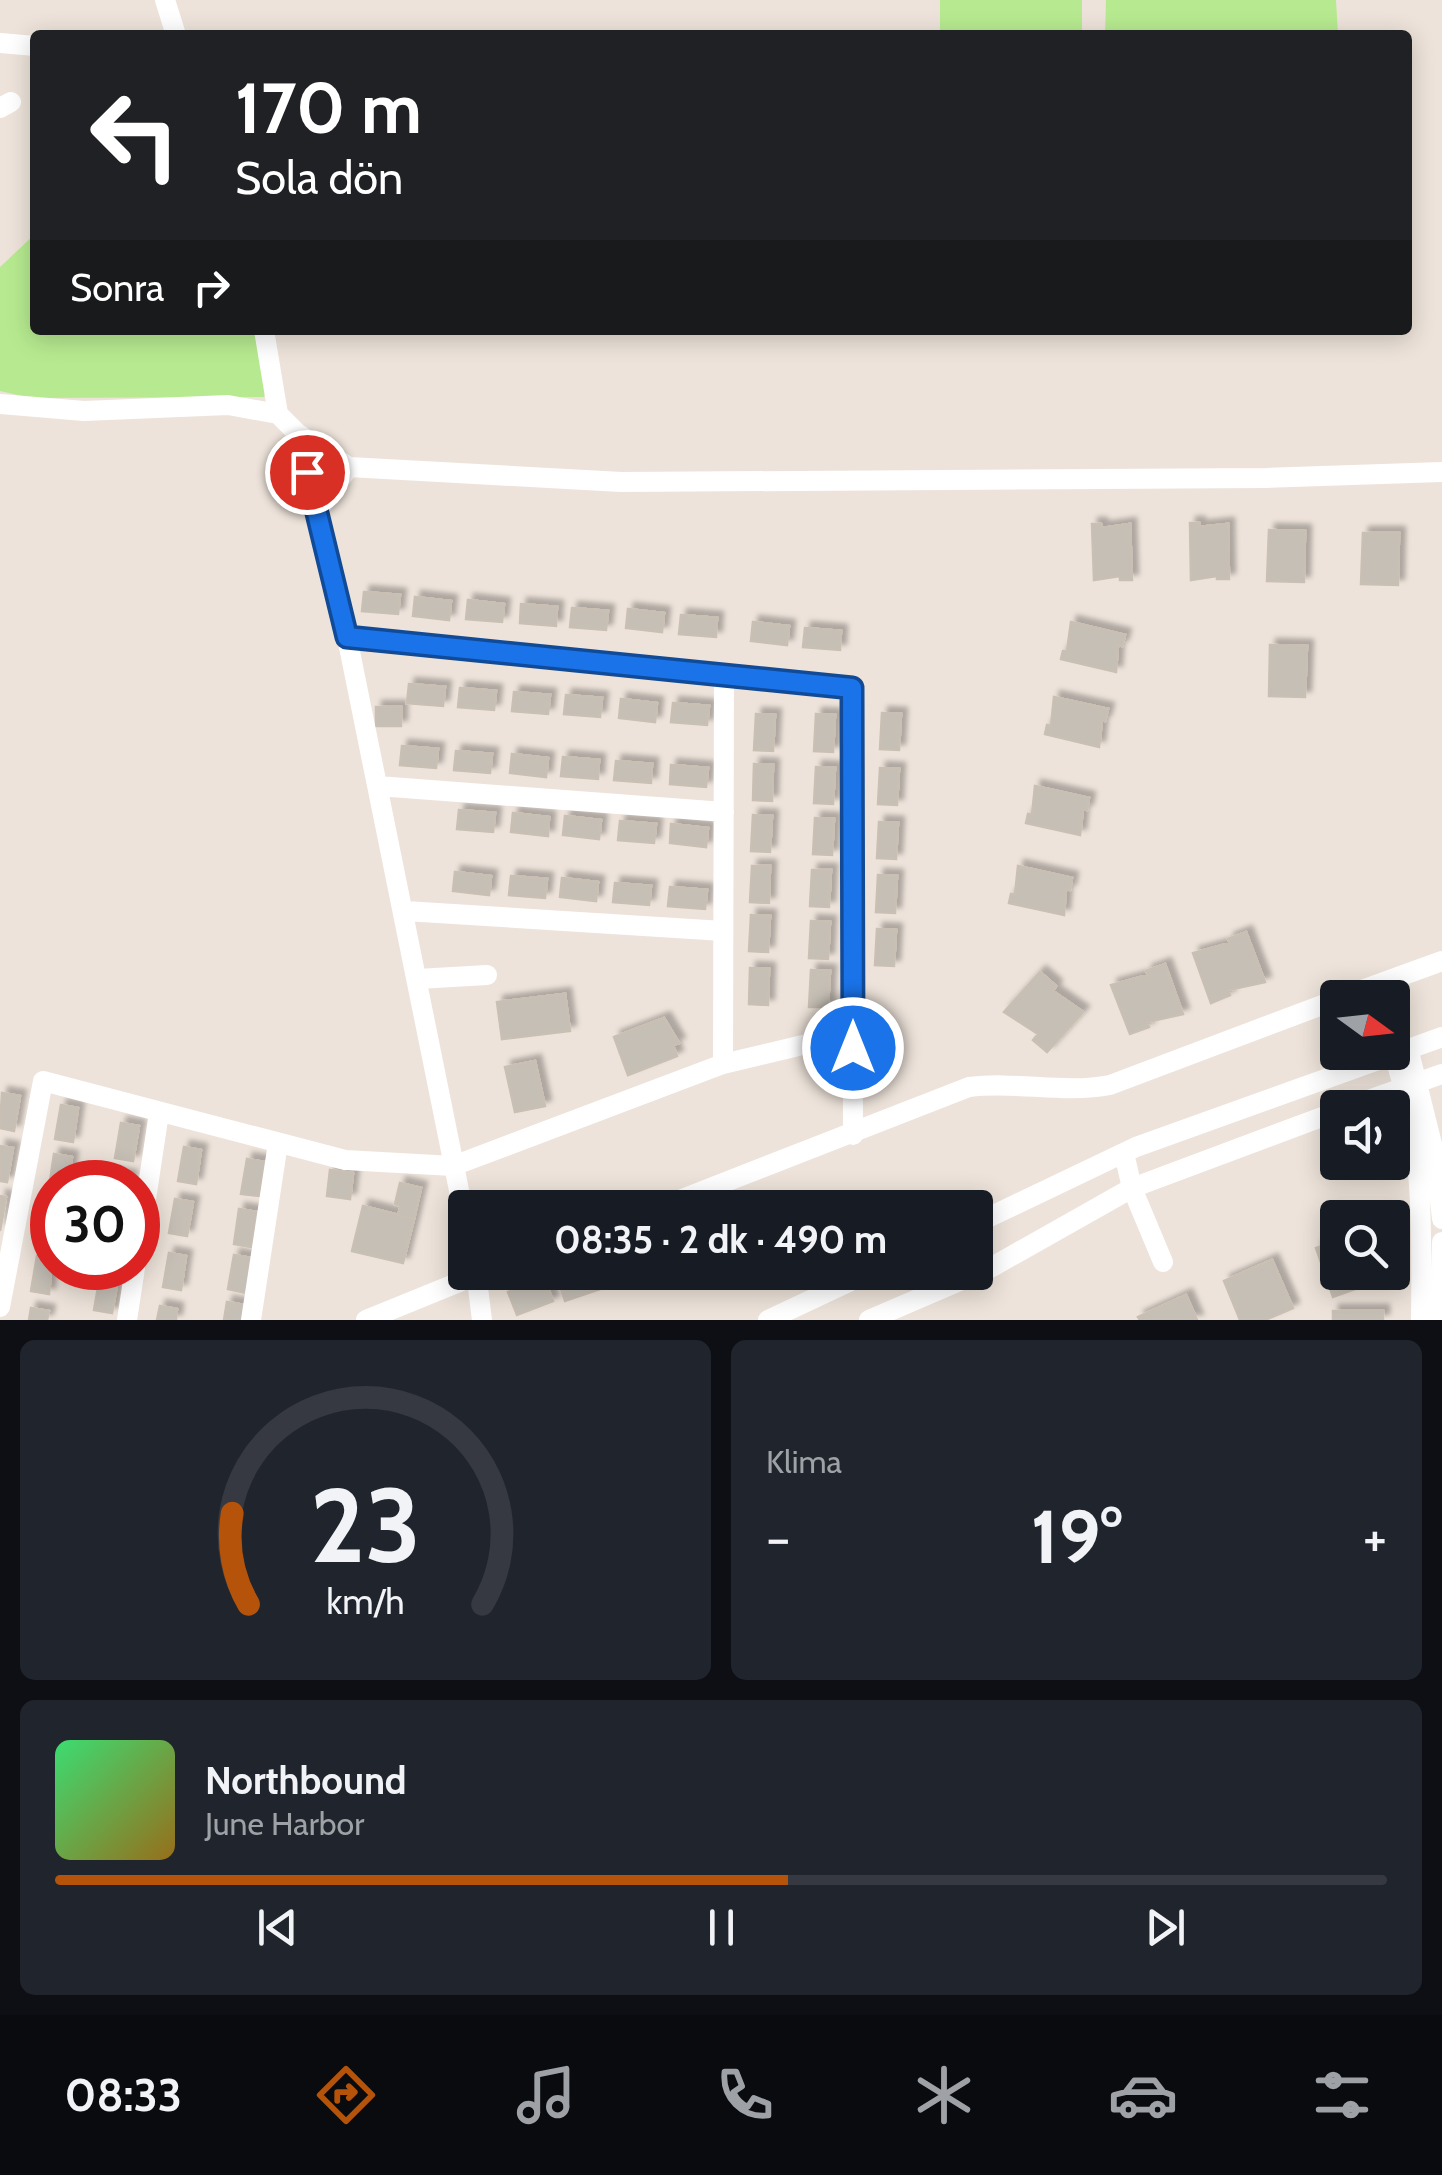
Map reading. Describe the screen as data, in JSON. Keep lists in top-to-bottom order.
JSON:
{
  "north": "right",
  "page": {
    "turn": ["170 m", "Sola dön"],
    "then": "Sonra",
    "limit": "30",
    "trip": "08:35 · 2 dk · 490 m",
    "tile": "Klima",
    "heat": ["−", "19°", "+"],
    "song": ["Northbound", "June Harbor"],
    "tabs": "08:33",
    "gauge": ["23", "km/h"]
  }
}
